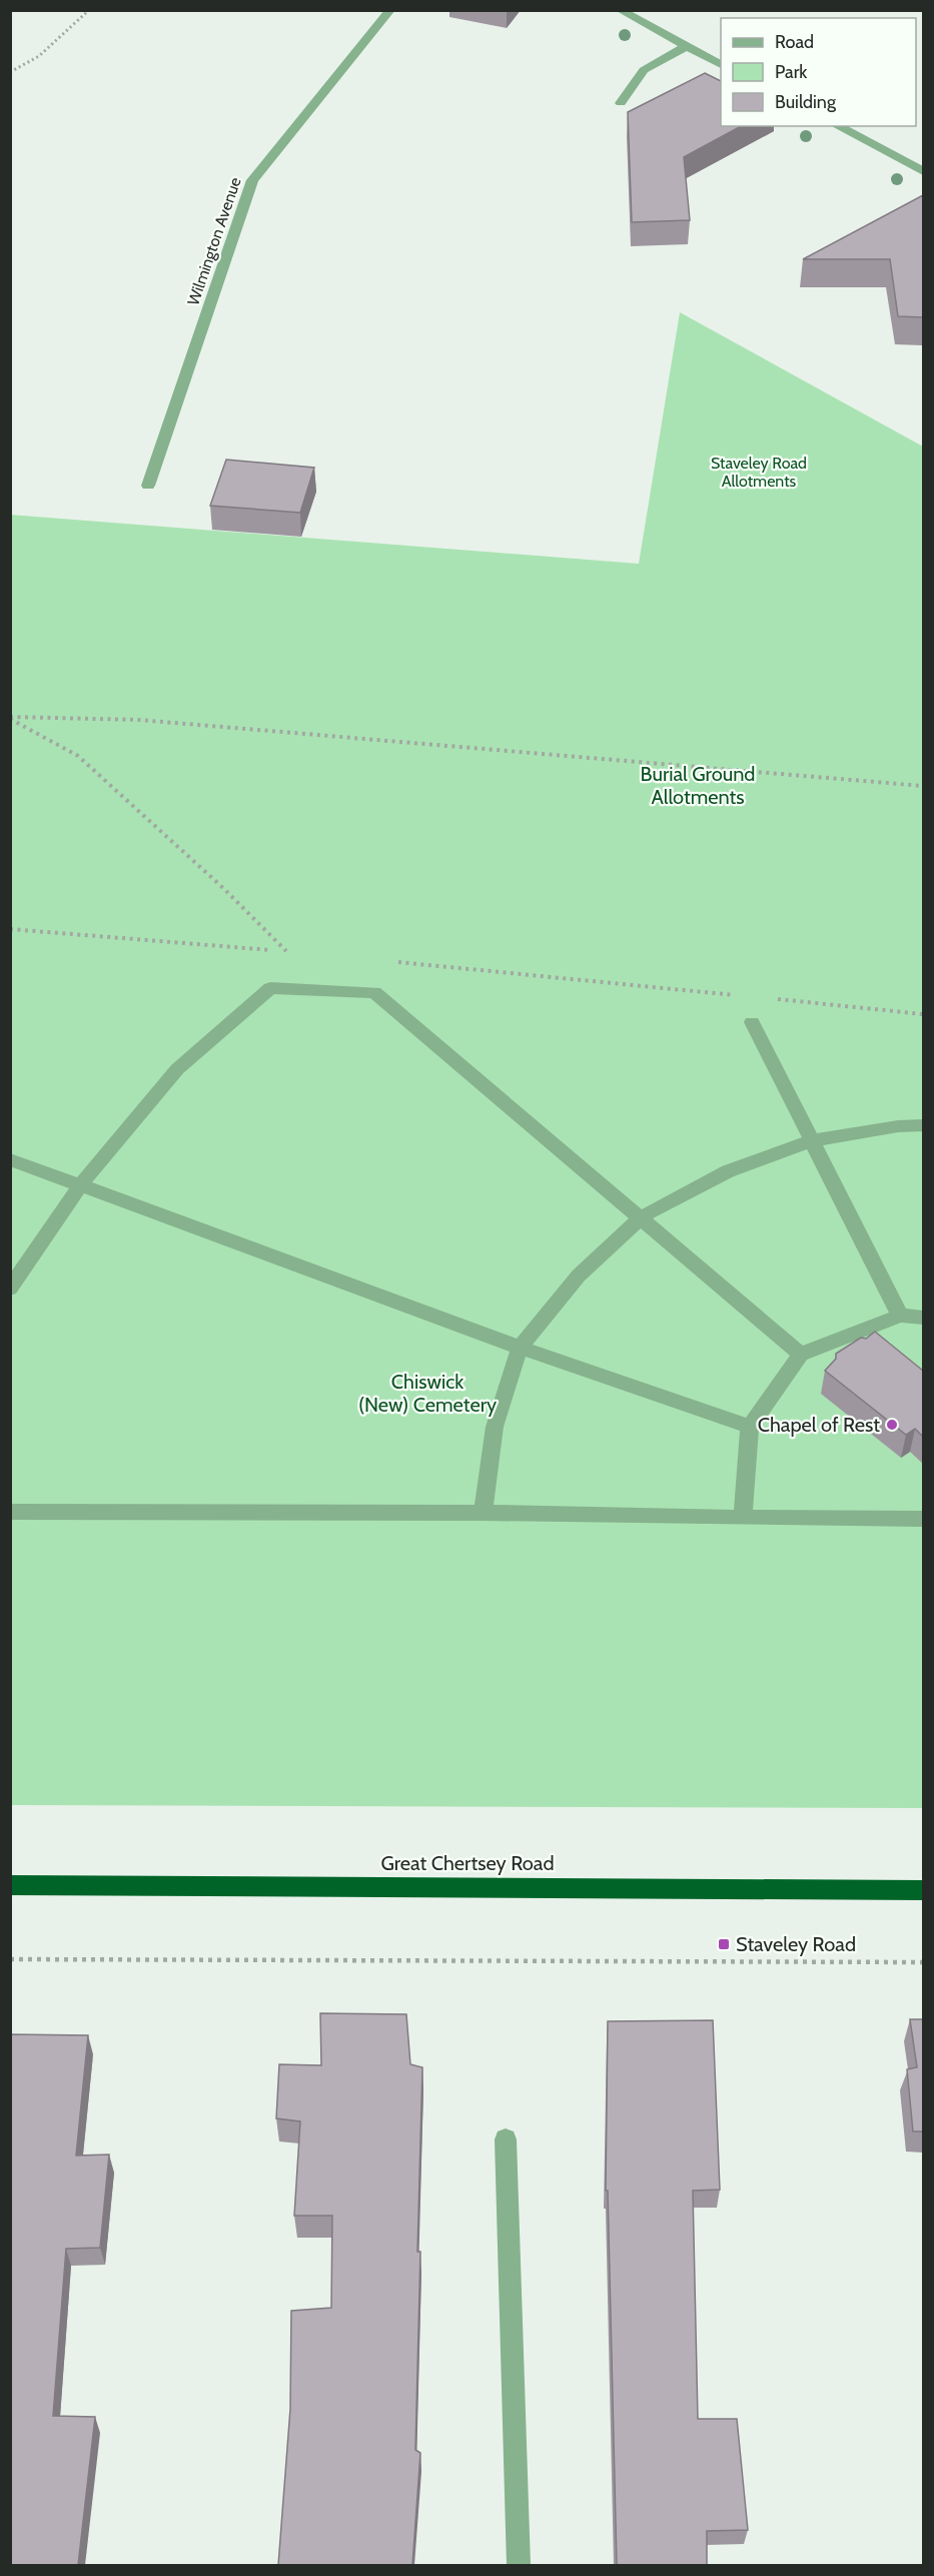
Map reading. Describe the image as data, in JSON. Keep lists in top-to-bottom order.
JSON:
{
  "streets": {
    "highway": ["Great Chertsey Road"],
    "street": ["Wilmington Avenue"]
  },
  "parks": ["Staveley Road Allotments", "Burial Ground Allotments", "Chiswick (New) Cemetery"],
  "places": {
    "other": ["Chapel of Rest"],
    "transit": ["Staveley Road"]
  },
  "legend": ["Road", "Park", "Building"]
}
